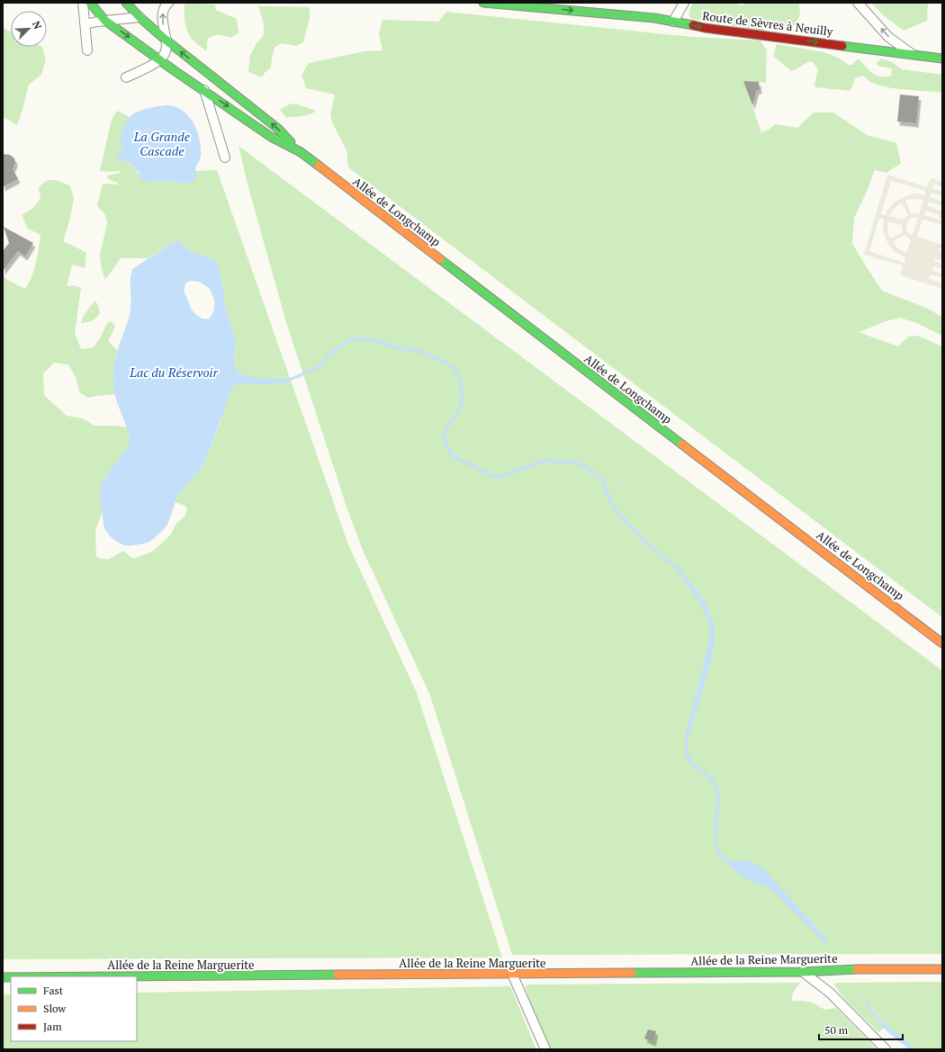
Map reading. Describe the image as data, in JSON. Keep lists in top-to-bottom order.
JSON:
{
  "streets": {
    "main road": ["Route de Sèvres à Neuilly", "Allée de Longchamp", "Allée de la Reine Marguerite"]
  },
  "one_way": ["Route de Sèvres à Neuilly"],
  "water": ["La Grande Cascade", "Lac du Réservoir"],
  "legend": ["Fast", "Slow", "Jam"],
  "scale_bar": "50 m",
  "north": "top right"
}
